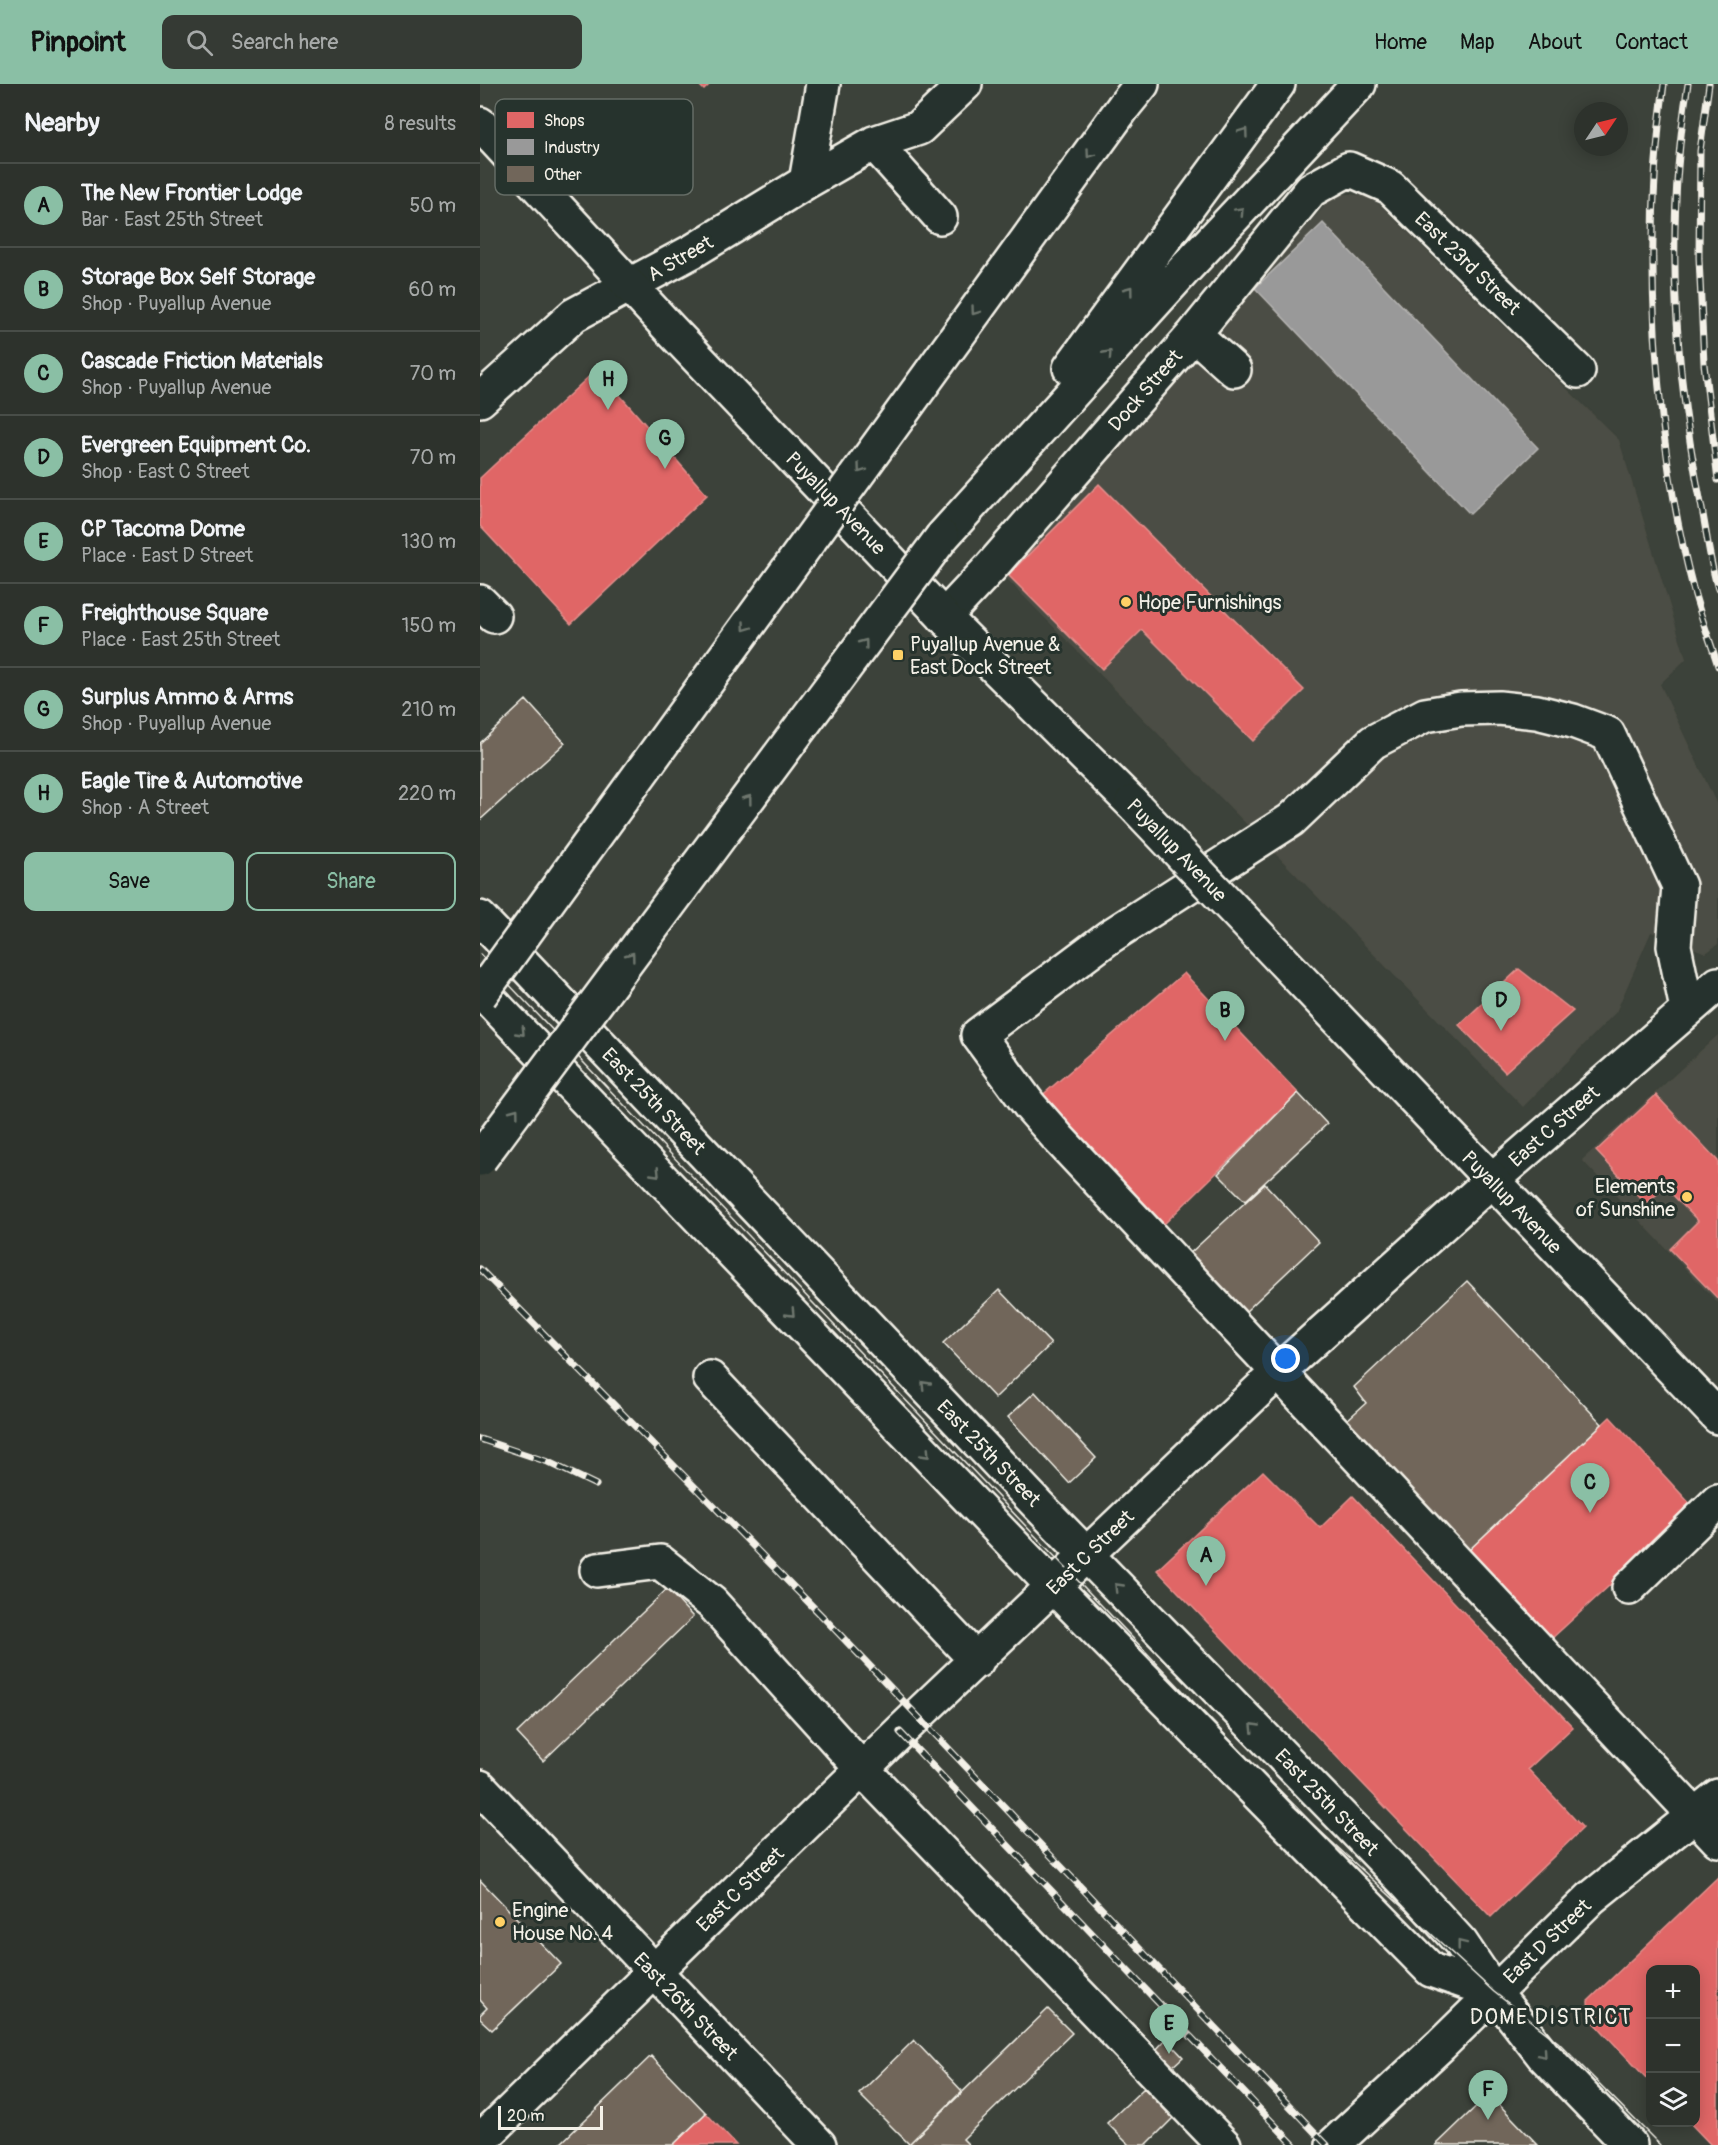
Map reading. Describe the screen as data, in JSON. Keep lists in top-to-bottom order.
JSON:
{
  "streets": {
    "main road": [
      "A Street",
      "East 23rd Street",
      "Dock Street",
      "Puyallup Avenue",
      "East 25th Street",
      "East C Street",
      "East D Street",
      "East 26th Street"
    ]
  },
  "crossings": [
    ["A Street", "Puyallup Avenue"],
    ["East 23rd Street", "Dock Street"],
    ["Dock Street", "Puyallup Avenue"],
    ["Puyallup Avenue", "East C Street"],
    ["East 25th Street", "East C Street"],
    ["East 25th Street", "East D Street"],
    ["East C Street", "East 26th Street"]
  ],
  "districts": ["DOME DISTRICT"],
  "places": {
    "other": ["Hope Furnishings", "Elements of Sunshine", "Engine House No. 4"],
    "transit": ["Puyallup Avenue & East Dock Street"]
  },
  "legend": ["Shops", "Industry", "Other"],
  "scale_bar": "20 m",
  "north": "top right",
  "page": {
    "header": "Pinpoint",
    "search": "Search here",
    "nav": [
      "Home",
      "Map",
      "About",
      "Contact"
    ],
    "heading": ["Nearby", "8 results"],
    "list": [
      {
        "mark": "A",
        "name": "The New Frontier Lodge",
        "note": "Bar · East 25th Street",
        "value": "50 m"
      },
      {
        "mark": "B",
        "name": "Storage Box Self Storage",
        "note": "Shop · Puyallup Avenue",
        "value": "60 m"
      },
      {
        "mark": "C",
        "name": "Cascade Friction Materials",
        "note": "Shop · Puyallup Avenue",
        "value": "70 m"
      },
      {
        "mark": "D",
        "name": "Evergreen Equipment Co.",
        "note": "Shop · East C Street",
        "value": "70 m"
      },
      {
        "mark": "E",
        "name": "CP Tacoma Dome",
        "note": "Place · East D Street",
        "value": "130 m"
      },
      {
        "mark": "F",
        "name": "Freighthouse Square",
        "note": "Place · East 25th Street",
        "value": "150 m"
      },
      {
        "mark": "G",
        "name": "Surplus Ammo & Arms",
        "note": "Shop · Puyallup Avenue",
        "value": "210 m"
      },
      {
        "mark": "H",
        "name": "Eagle Tire & Automotive",
        "note": "Shop · A Street",
        "value": "220 m"
      }
    ],
    "pins": [
      "H",
      "G",
      "D",
      "B",
      "C",
      "A",
      "E",
      "F"
    ],
    "buttons": ["Save", "Share"],
    "map_buttons": ["+", "−"],
    "scale": "20 m"
  }
}
